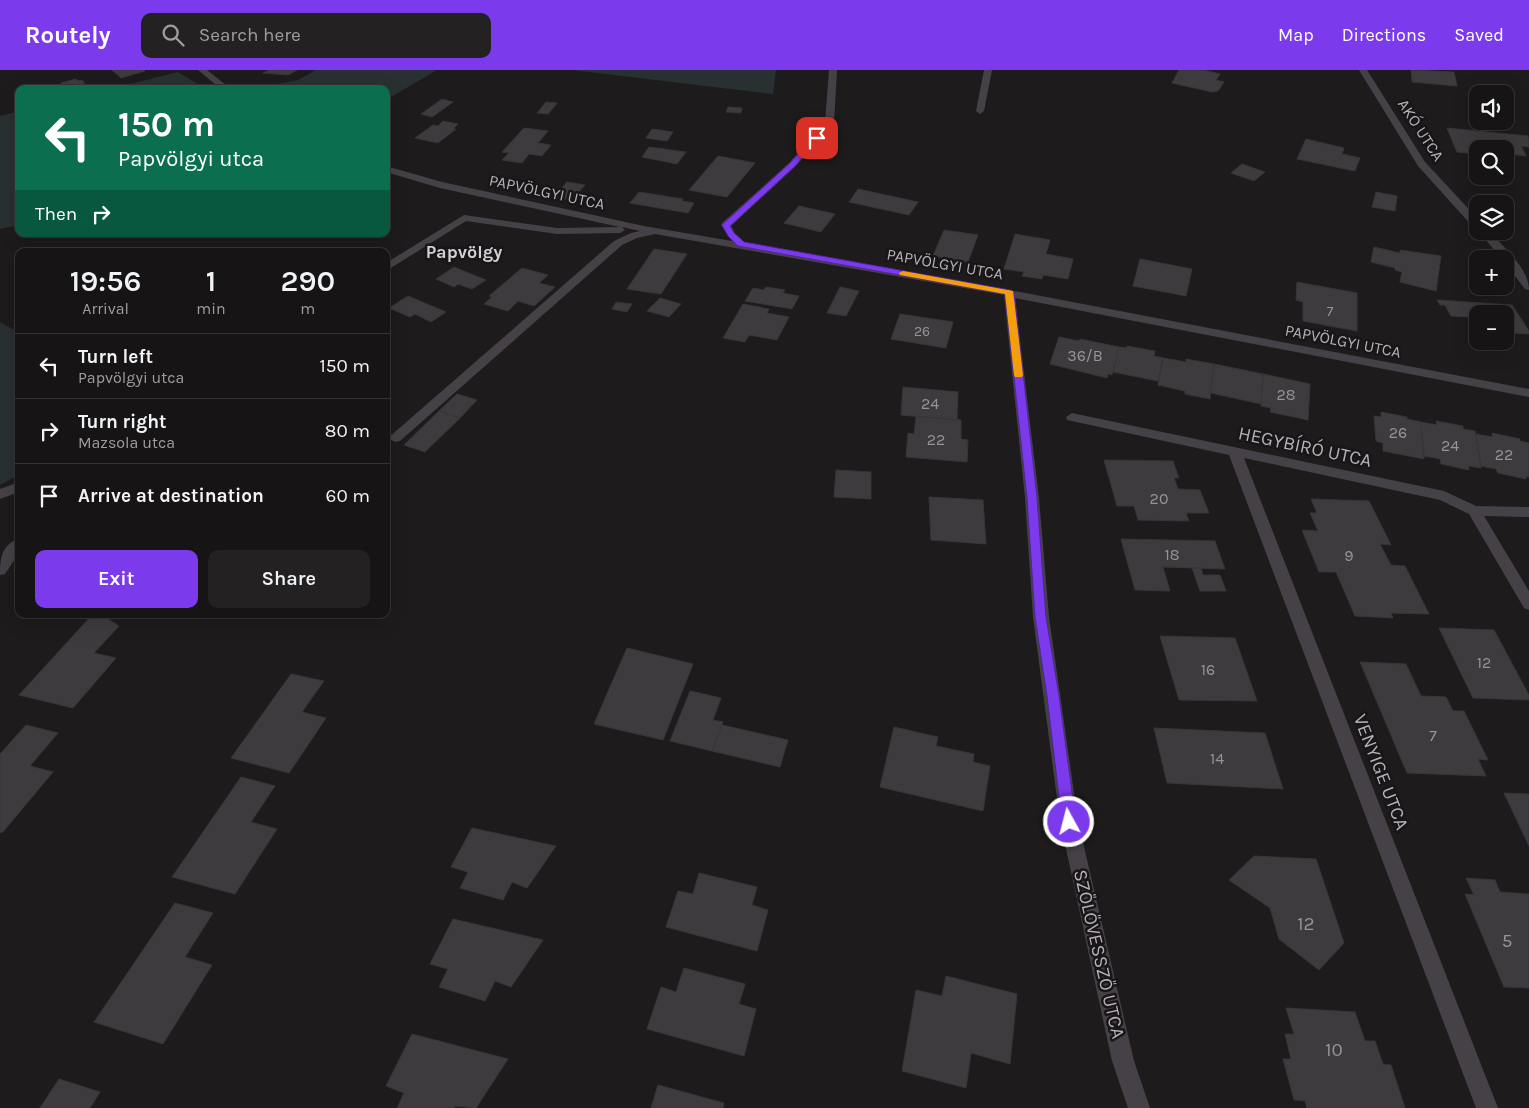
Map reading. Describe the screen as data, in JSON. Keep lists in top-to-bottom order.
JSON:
{
  "streets": {
    "street": [
      "AKÓ UTCA",
      "PAPVÖLGYI UTCA",
      "HEGYBÍRÓ UTCA",
      "VENYIGE UTCA",
      "SZŐLŐVESSZŐ UTCA"
    ]
  },
  "crossings": [
    ["PAPVÖLGYI UTCA", "SZŐLŐVESSZŐ UTCA"],
    ["HEGYBÍRÓ UTCA", "VENYIGE UTCA"]
  ],
  "districts": ["Papvölgy"],
  "house_numbers": [
    "7",
    "26",
    "36/B",
    "28",
    "24",
    "26",
    "22",
    "24",
    "22",
    "20",
    "18",
    "9",
    "12",
    "16",
    "7",
    "14",
    "12",
    "5",
    "10"
  ],
  "page": {
    "header": "Routely",
    "search": "Search here",
    "nav": ["Map", "Directions", "Saved"],
    "map_buttons": ["+", "−"],
    "turn": ["150 m", "Papvölgyi utca"],
    "then": "Then",
    "eta": [
      "19:56",
      "Arrival",
      "1",
      "min",
      "290",
      "m"
    ],
    "list": [
      {
        "name": "Turn left",
        "note": "Papvölgyi utca",
        "value": "150 m"
      },
      {
        "name": "Turn right",
        "note": "Mazsola utca",
        "value": "80 m"
      },
      {
        "name": "Arrive at destination",
        "value": "60 m"
      }
    ],
    "buttons": ["Exit", "Share"]
  }
}
